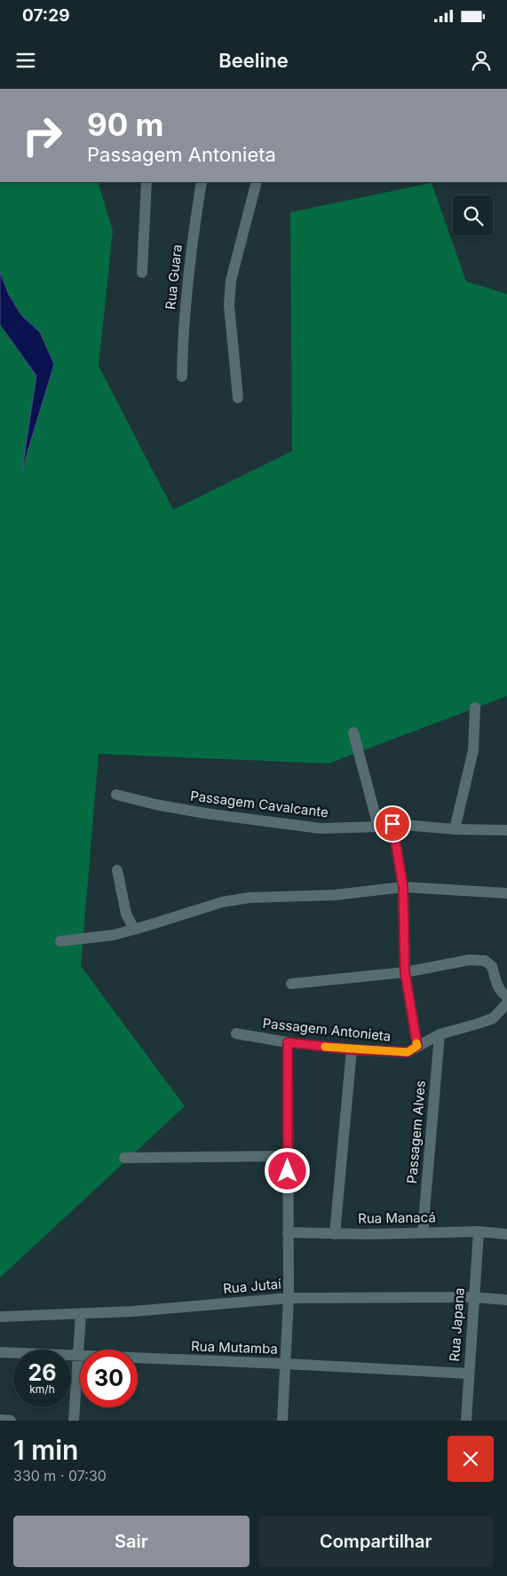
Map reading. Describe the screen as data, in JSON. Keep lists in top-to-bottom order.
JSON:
{
  "streets": {
    "street": [
      "Rua Guara",
      "Passagem Cavalcante",
      "Passagem Antonieta",
      "Passagem Alves",
      "Rua Manacá",
      "Rua Jutaí",
      "Rua Japana",
      "Rua Mutamba"
    ]
  },
  "crossings": [
    ["Passagem Antonieta", "Passagem Alves"],
    ["Passagem Alves", "Rua Manacá"],
    ["Rua Manacá", "Rua Japana"],
    ["Rua Jutaí", "Rua Japana"],
    ["Rua Japana", "Rua Mutamba"]
  ],
  "page": {
    "status": "07:29",
    "header": "Beeline",
    "turn": ["90 m", "Passagem Antonieta"],
    "speed": "26 km/h",
    "limit": "30",
    "heading": ["1 min", "330 m · 07:30"],
    "buttons": ["Sair", "Compartilhar"]
  }
}
